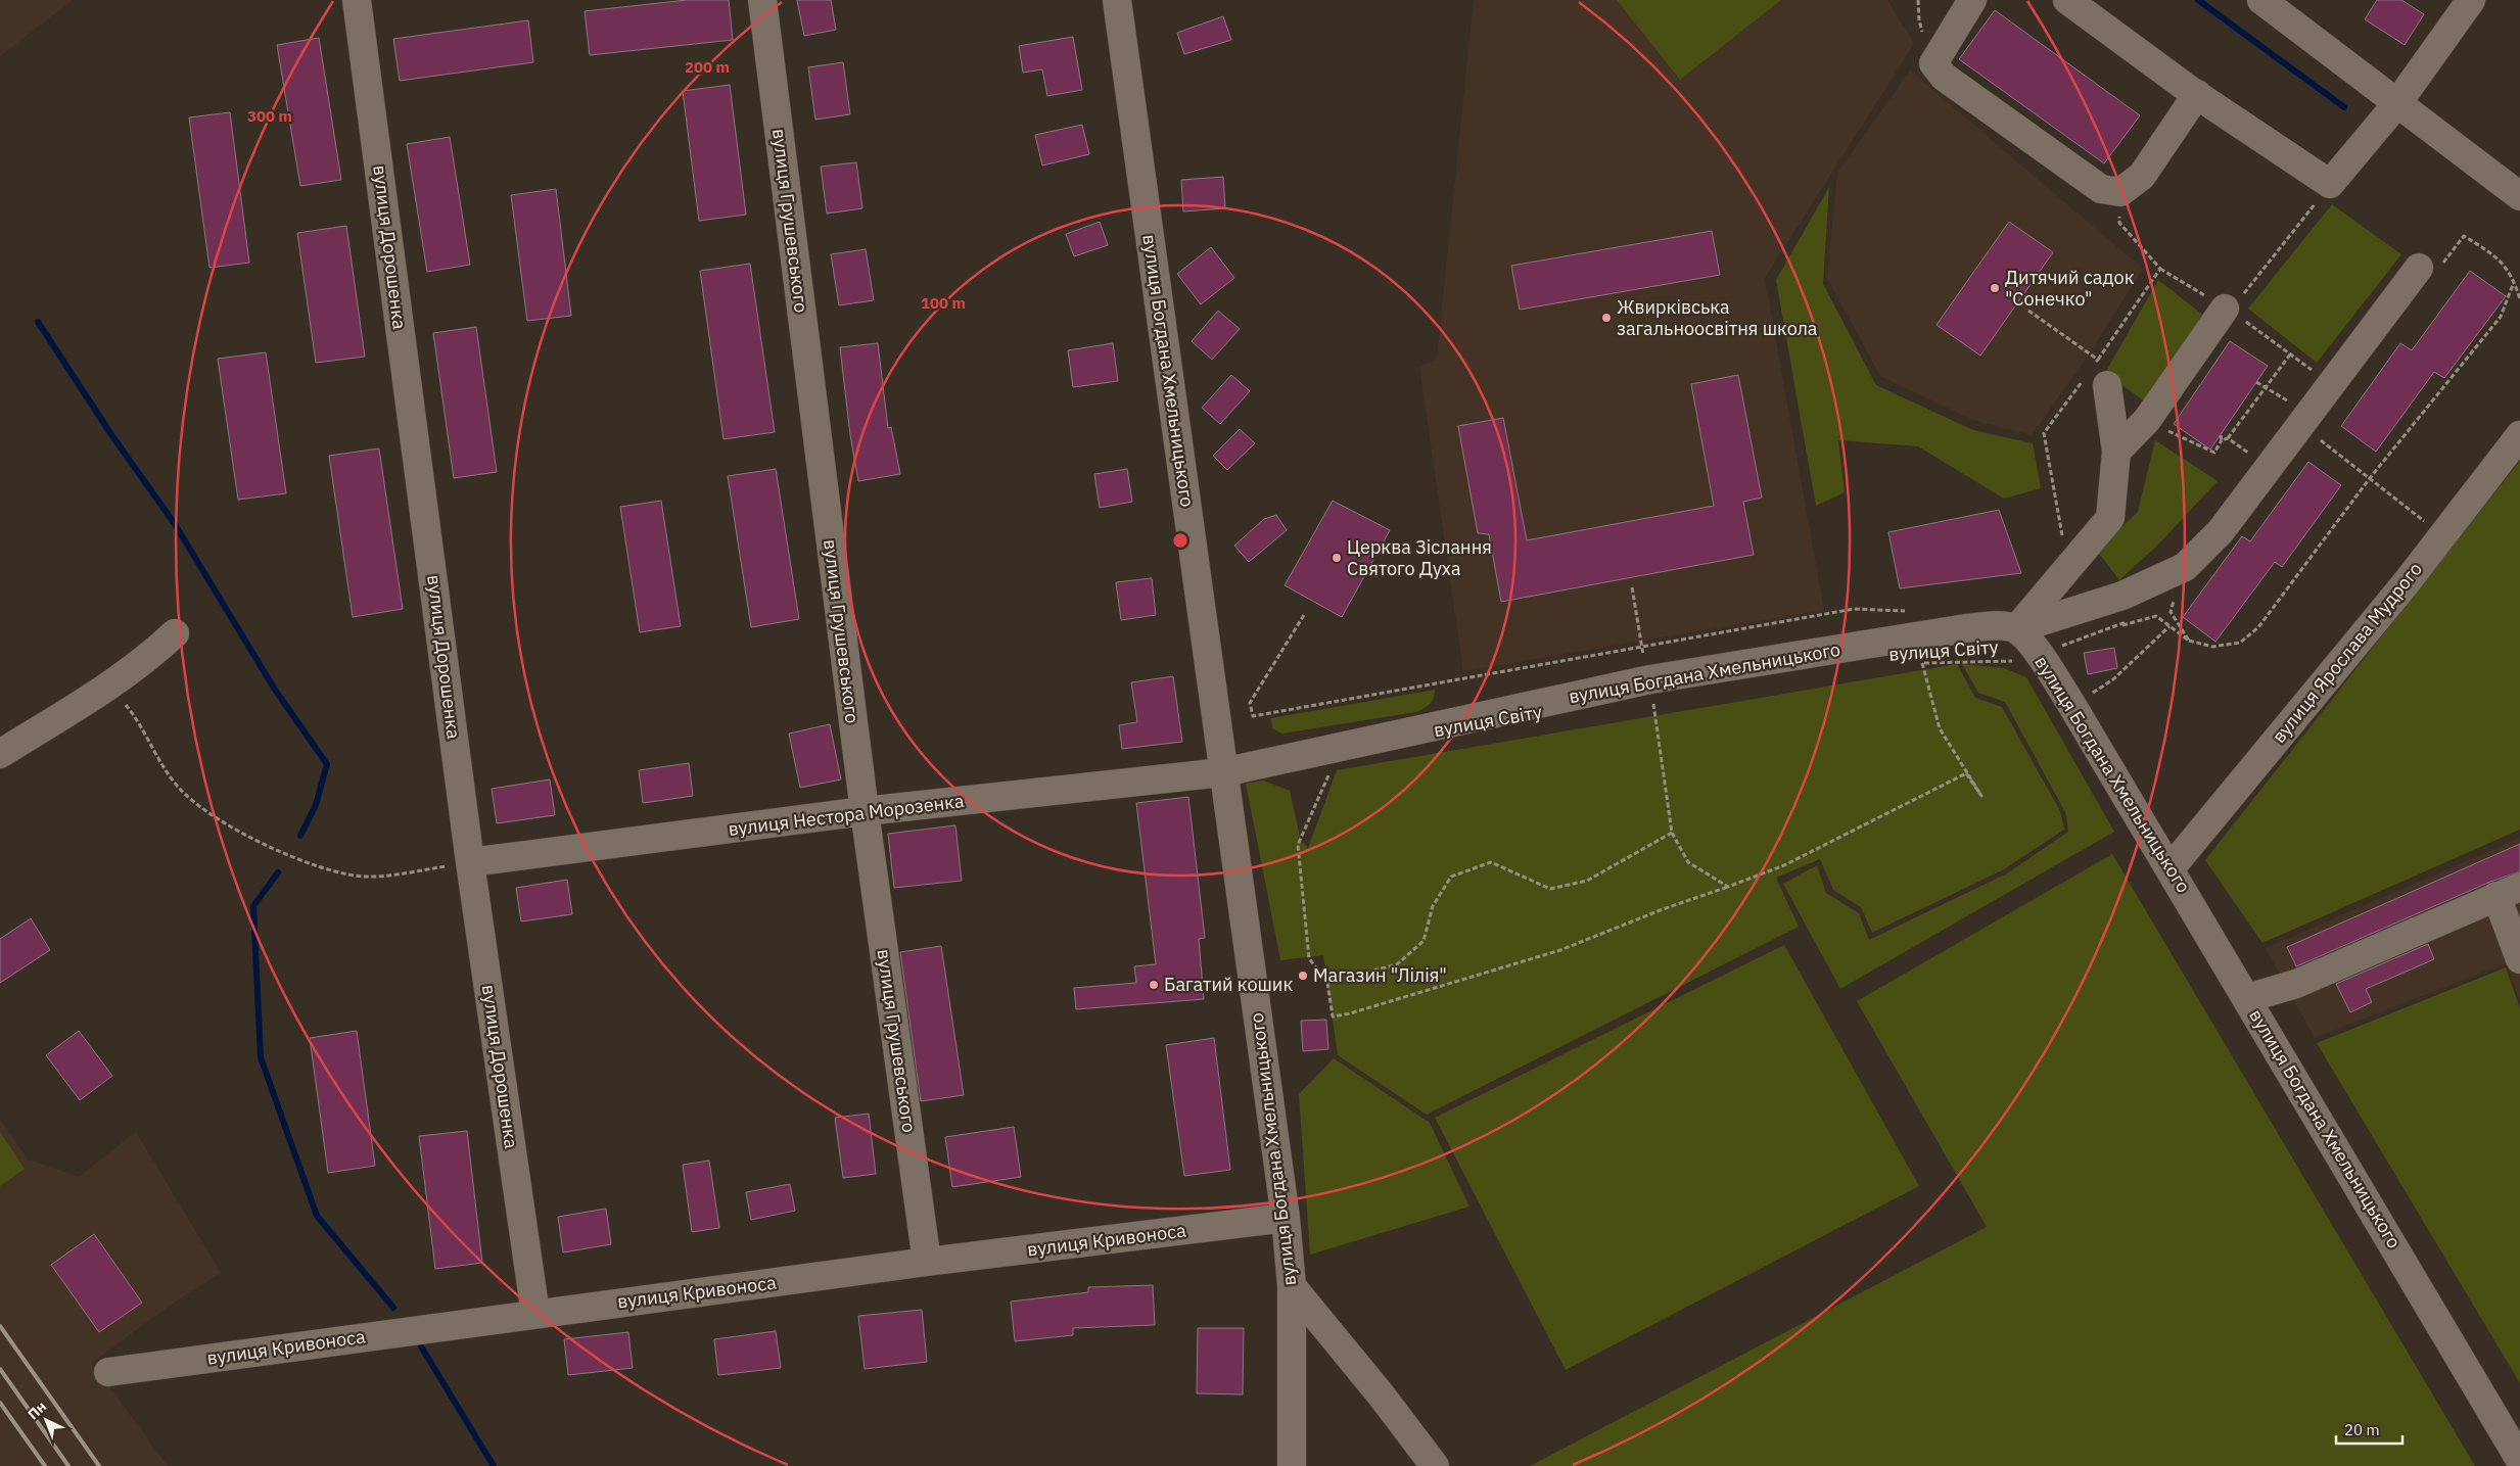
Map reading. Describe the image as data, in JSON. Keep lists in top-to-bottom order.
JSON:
{
  "streets": {
    "street": [
      "вулиця Грушевського",
      "вулиця Дорошенка",
      "вулиця Богдана Хмельницького",
      "вулиця Ярослава Мудрого",
      "вулиця Нестора Морозенка",
      "вулиця Кривоноса"
    ],
    "path": ["вулиця Світу"]
  },
  "crossings": [
    ["вулиця Грушевського", "вулиця Нестора Морозенка"],
    ["вулиця Грушевського", "вулиця Кривоноса"],
    ["вулиця Дорошенка", "вулиця Нестора Морозенка"],
    ["вулиця Дорошенка", "вулиця Кривоноса"],
    ["вулиця Богдана Хмельницького", "вулиця Світу"],
    ["вулиця Богдана Хмельницького", "вулиця Ярослава Мудрого"],
    ["вулиця Богдана Хмельницького", "вулиця Нестора Морозенка"],
    ["вулиця Богдана Хмельницького", "вулиця Кривоноса"]
  ],
  "places": [
    "Дитячий садок \"Сонечко\"",
    "Жвирківська загальноосвітня школа",
    "Церква Зіслання Святого Духа",
    "Магазин \"Лілія\"",
    "Багатий кошик"
  ],
  "scale_bar": "20 m",
  "north": "top left",
  "rings": ["200 m", "300 m", "100 m"]
}
